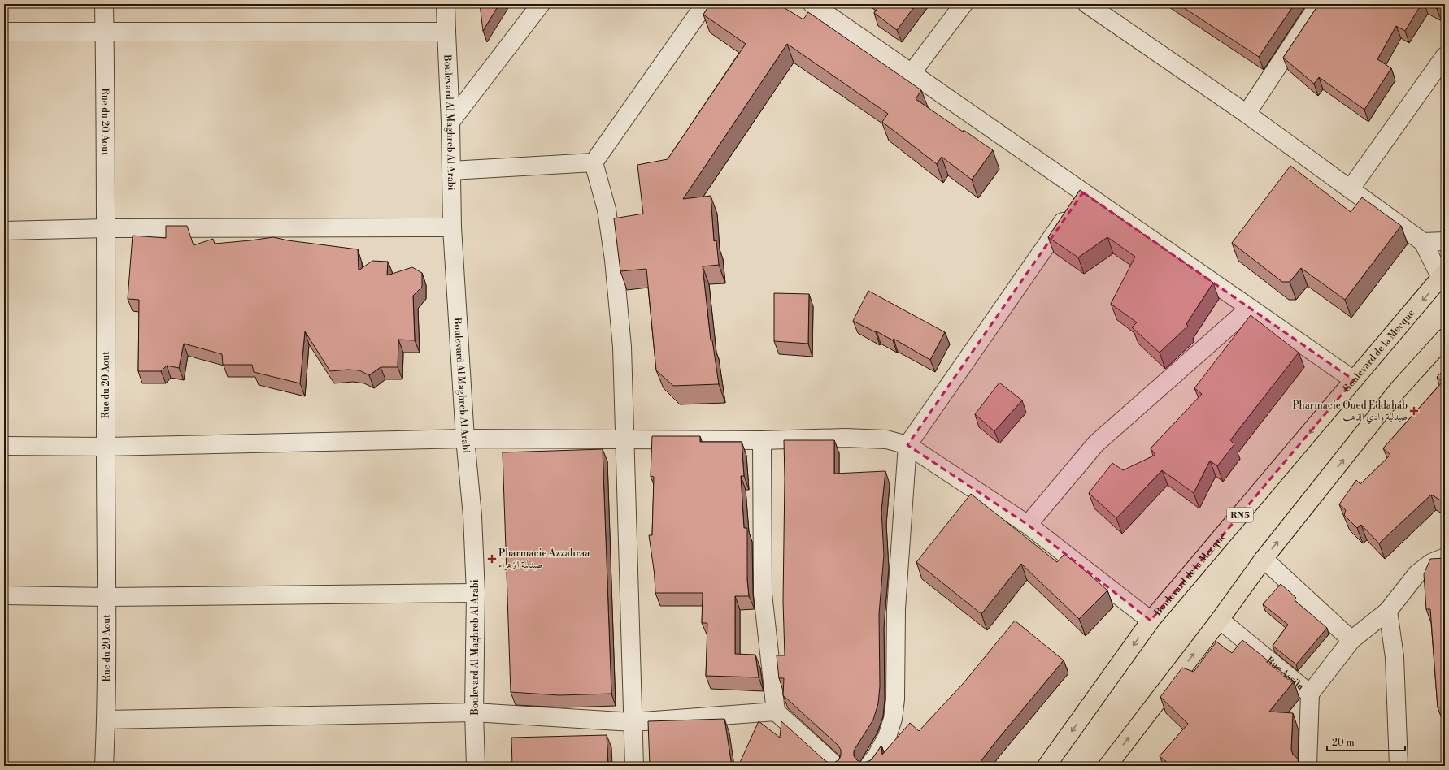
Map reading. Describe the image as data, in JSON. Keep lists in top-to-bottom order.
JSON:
{
  "streets": {
    "main road": ["Boulevard de la Mecque", "RN5"],
    "street": ["Rue du 20 Aout", "Boulevard Al Maghreb Al Arabi", "Rue Assila"]
  },
  "places": {
    "health": ["Pharmacie Oued Eddahab صيدلية وادي الذهب", "Pharmacie Azzahraa صيدلية الزهراء"]
  },
  "scale_bar": "20 m"
}
